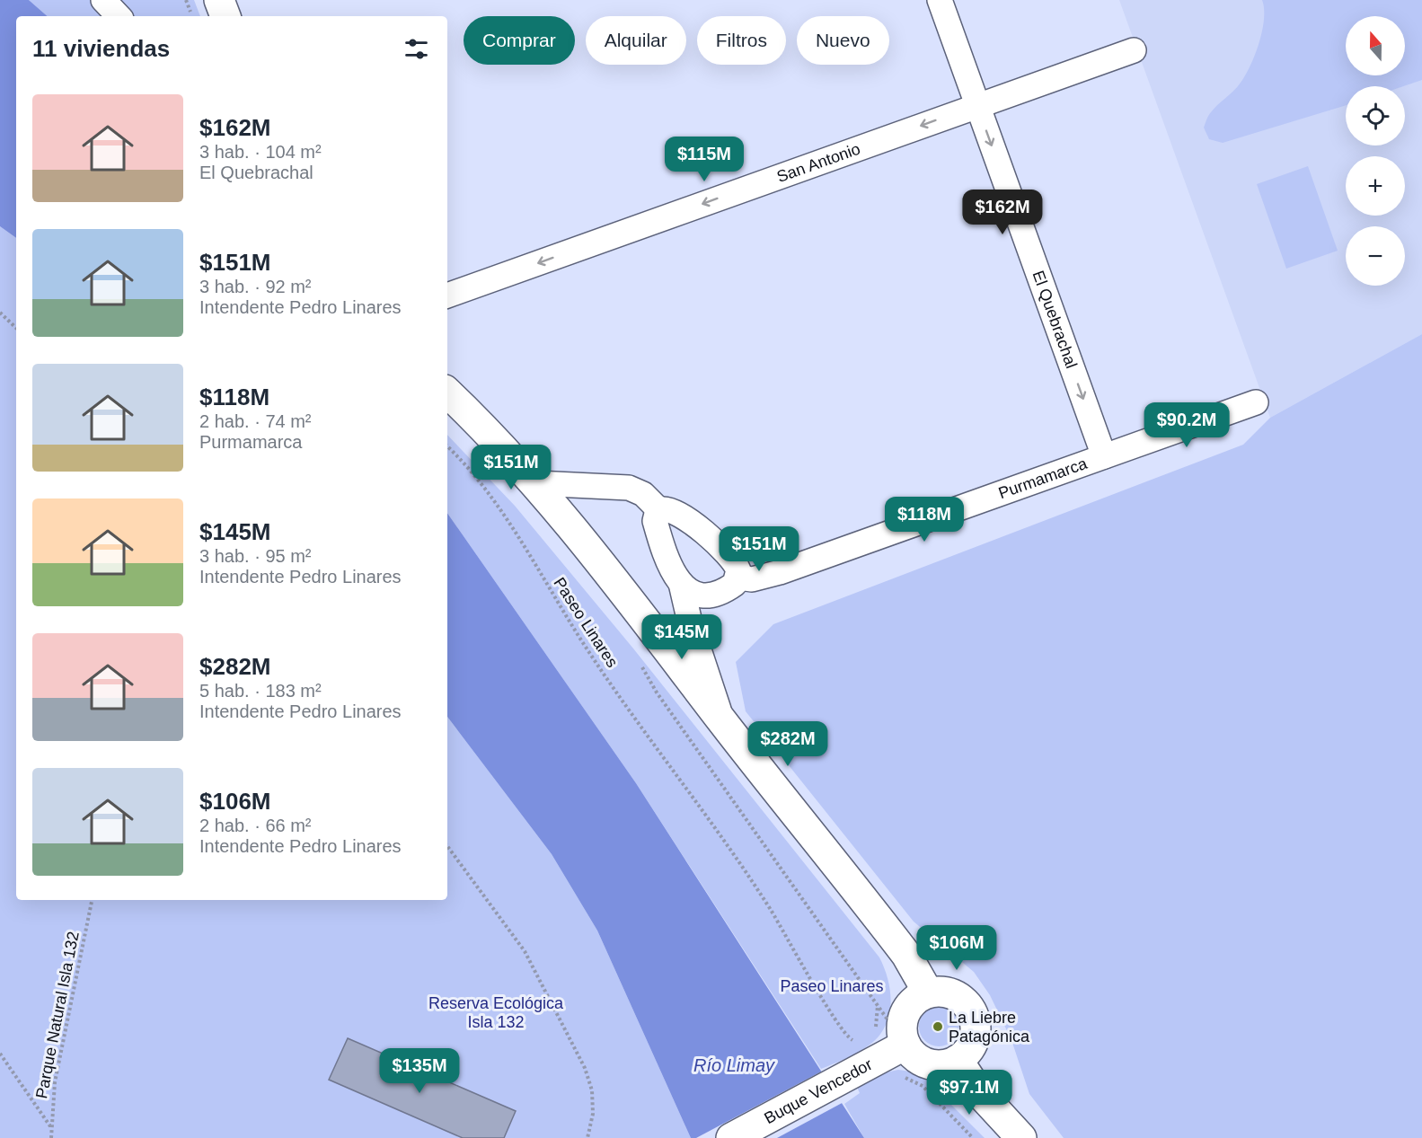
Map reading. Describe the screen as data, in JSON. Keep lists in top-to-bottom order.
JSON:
{
  "streets": {
    "main road": ["Buque Vencedor"],
    "street": ["San Antonio", "El Quebrachal", "Purmamarca"],
    "path": ["Paseo Linares", "Parque Natural Isla 132"]
  },
  "crossings": [
    ["San Antonio", "El Quebrachal"],
    ["El Quebrachal", "Purmamarca"]
  ],
  "one_way": ["San Antonio", "El Quebrachal"],
  "water": ["Río Limay"],
  "parks": ["Paseo Linares", "Reserva Ecológica Isla 132"],
  "places": ["La Liebre Patagónica"],
  "north": "top",
  "page": {
    "map_buttons": ["+", "−"],
    "chip": [
      "Comprar",
      "Alquilar",
      "Filtros",
      "Nuevo"
    ],
    "heading": "11 viviendas",
    "list": [
      {
        "name": "$162M",
        "note": "3 hab. · 104 m² · El Quebrachal"
      },
      {
        "name": "$151M",
        "note": "3 hab. · 92 m² · Intendente Pedro Linares"
      },
      {
        "name": "$118M",
        "note": "2 hab. · 74 m² · Purmamarca"
      },
      {
        "name": "$145M",
        "note": "3 hab. · 95 m² · Intendente Pedro Linares"
      },
      {
        "name": "$282M",
        "note": "5 hab. · 183 m² · Intendente Pedro Linares"
      },
      {
        "name": "$106M",
        "note": "2 hab. · 66 m² · Intendente Pedro Linares"
      }
    ],
    "price": [
      "$115M",
      "$162M",
      "$90.2M",
      "$151M",
      "$118M",
      "$151M",
      "$145M",
      "$282M",
      "$106M",
      "$135M",
      "$97.1M"
    ]
  }
}
